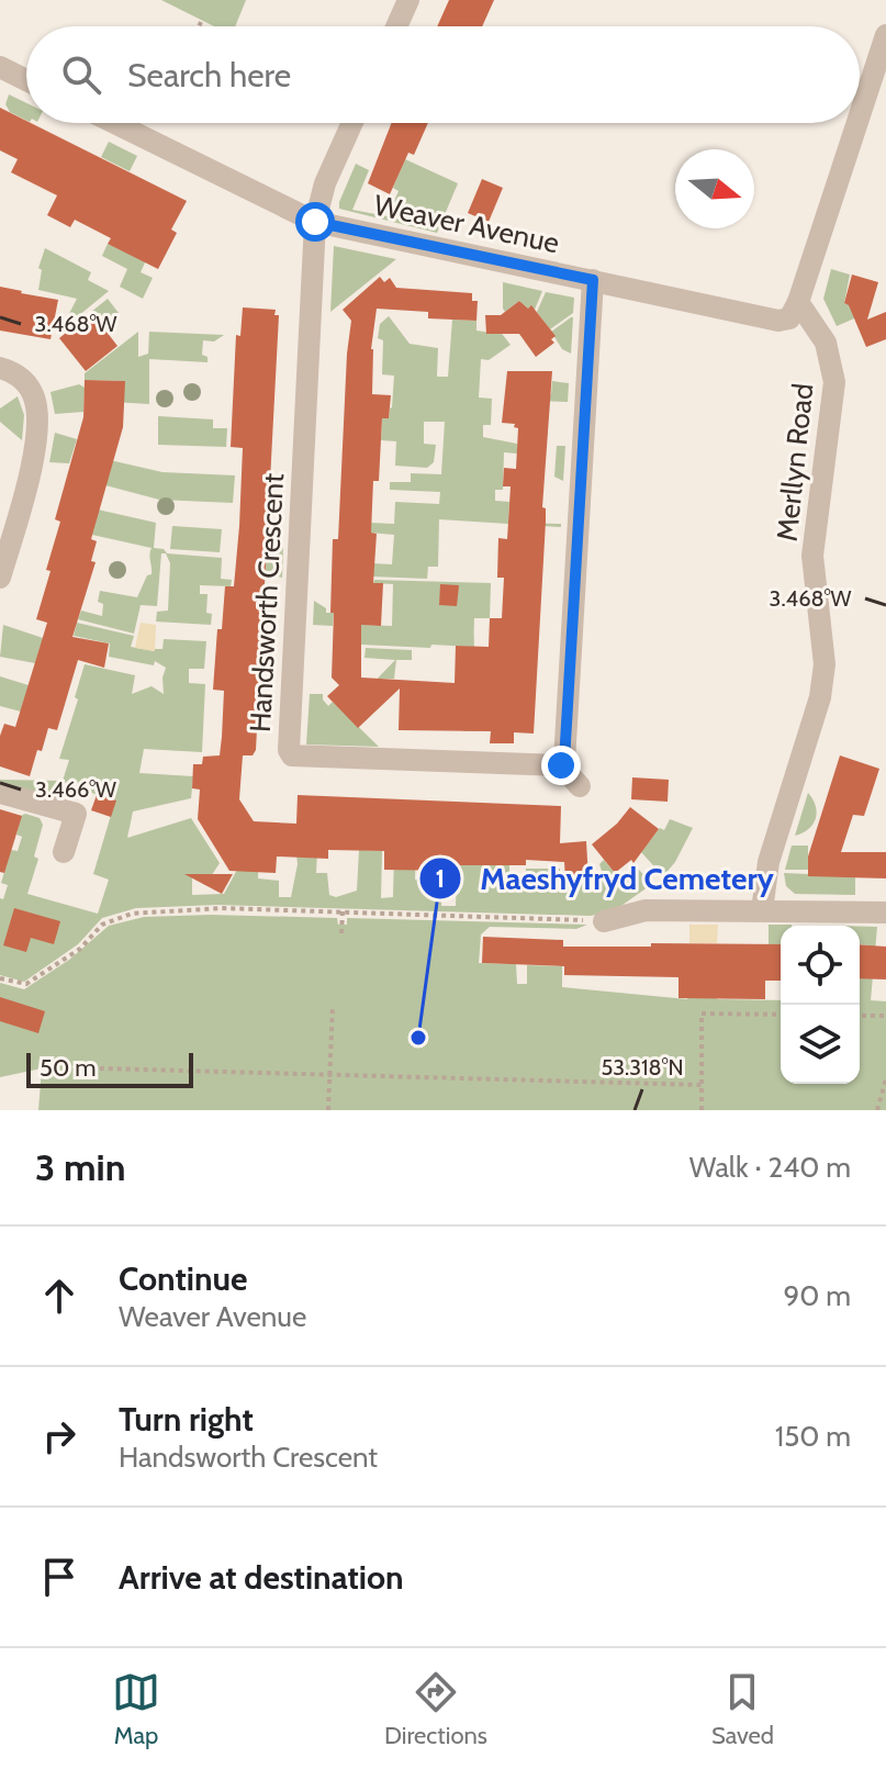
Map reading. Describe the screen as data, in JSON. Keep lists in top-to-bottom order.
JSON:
{
  "streets": {
    "street": ["Weaver Avenue", "Merllyn Road", "Handsworth Crescent"]
  },
  "crossings": [
    ["Weaver Avenue", "Merllyn Road"],
    ["Weaver Avenue", "Handsworth Crescent"]
  ],
  "places": ["Maeshyfryd Cemetery"],
  "scale_bar": "50 m",
  "north": "right",
  "page": {
    "search": "Search here",
    "scale": "50 m",
    "heading": ["3 min", "Walk · 240 m"],
    "list": [
      ["Continue", "Weaver Avenue", "90 m"],
      ["Turn right", "Handsworth Crescent", "150 m"],
      "Arrive at destination"
    ],
    "nav": ["Map", "Directions", "Saved"]
  },
  "coordinates": ["3.468°W", "3.466°W", "53.318°N"]
}
